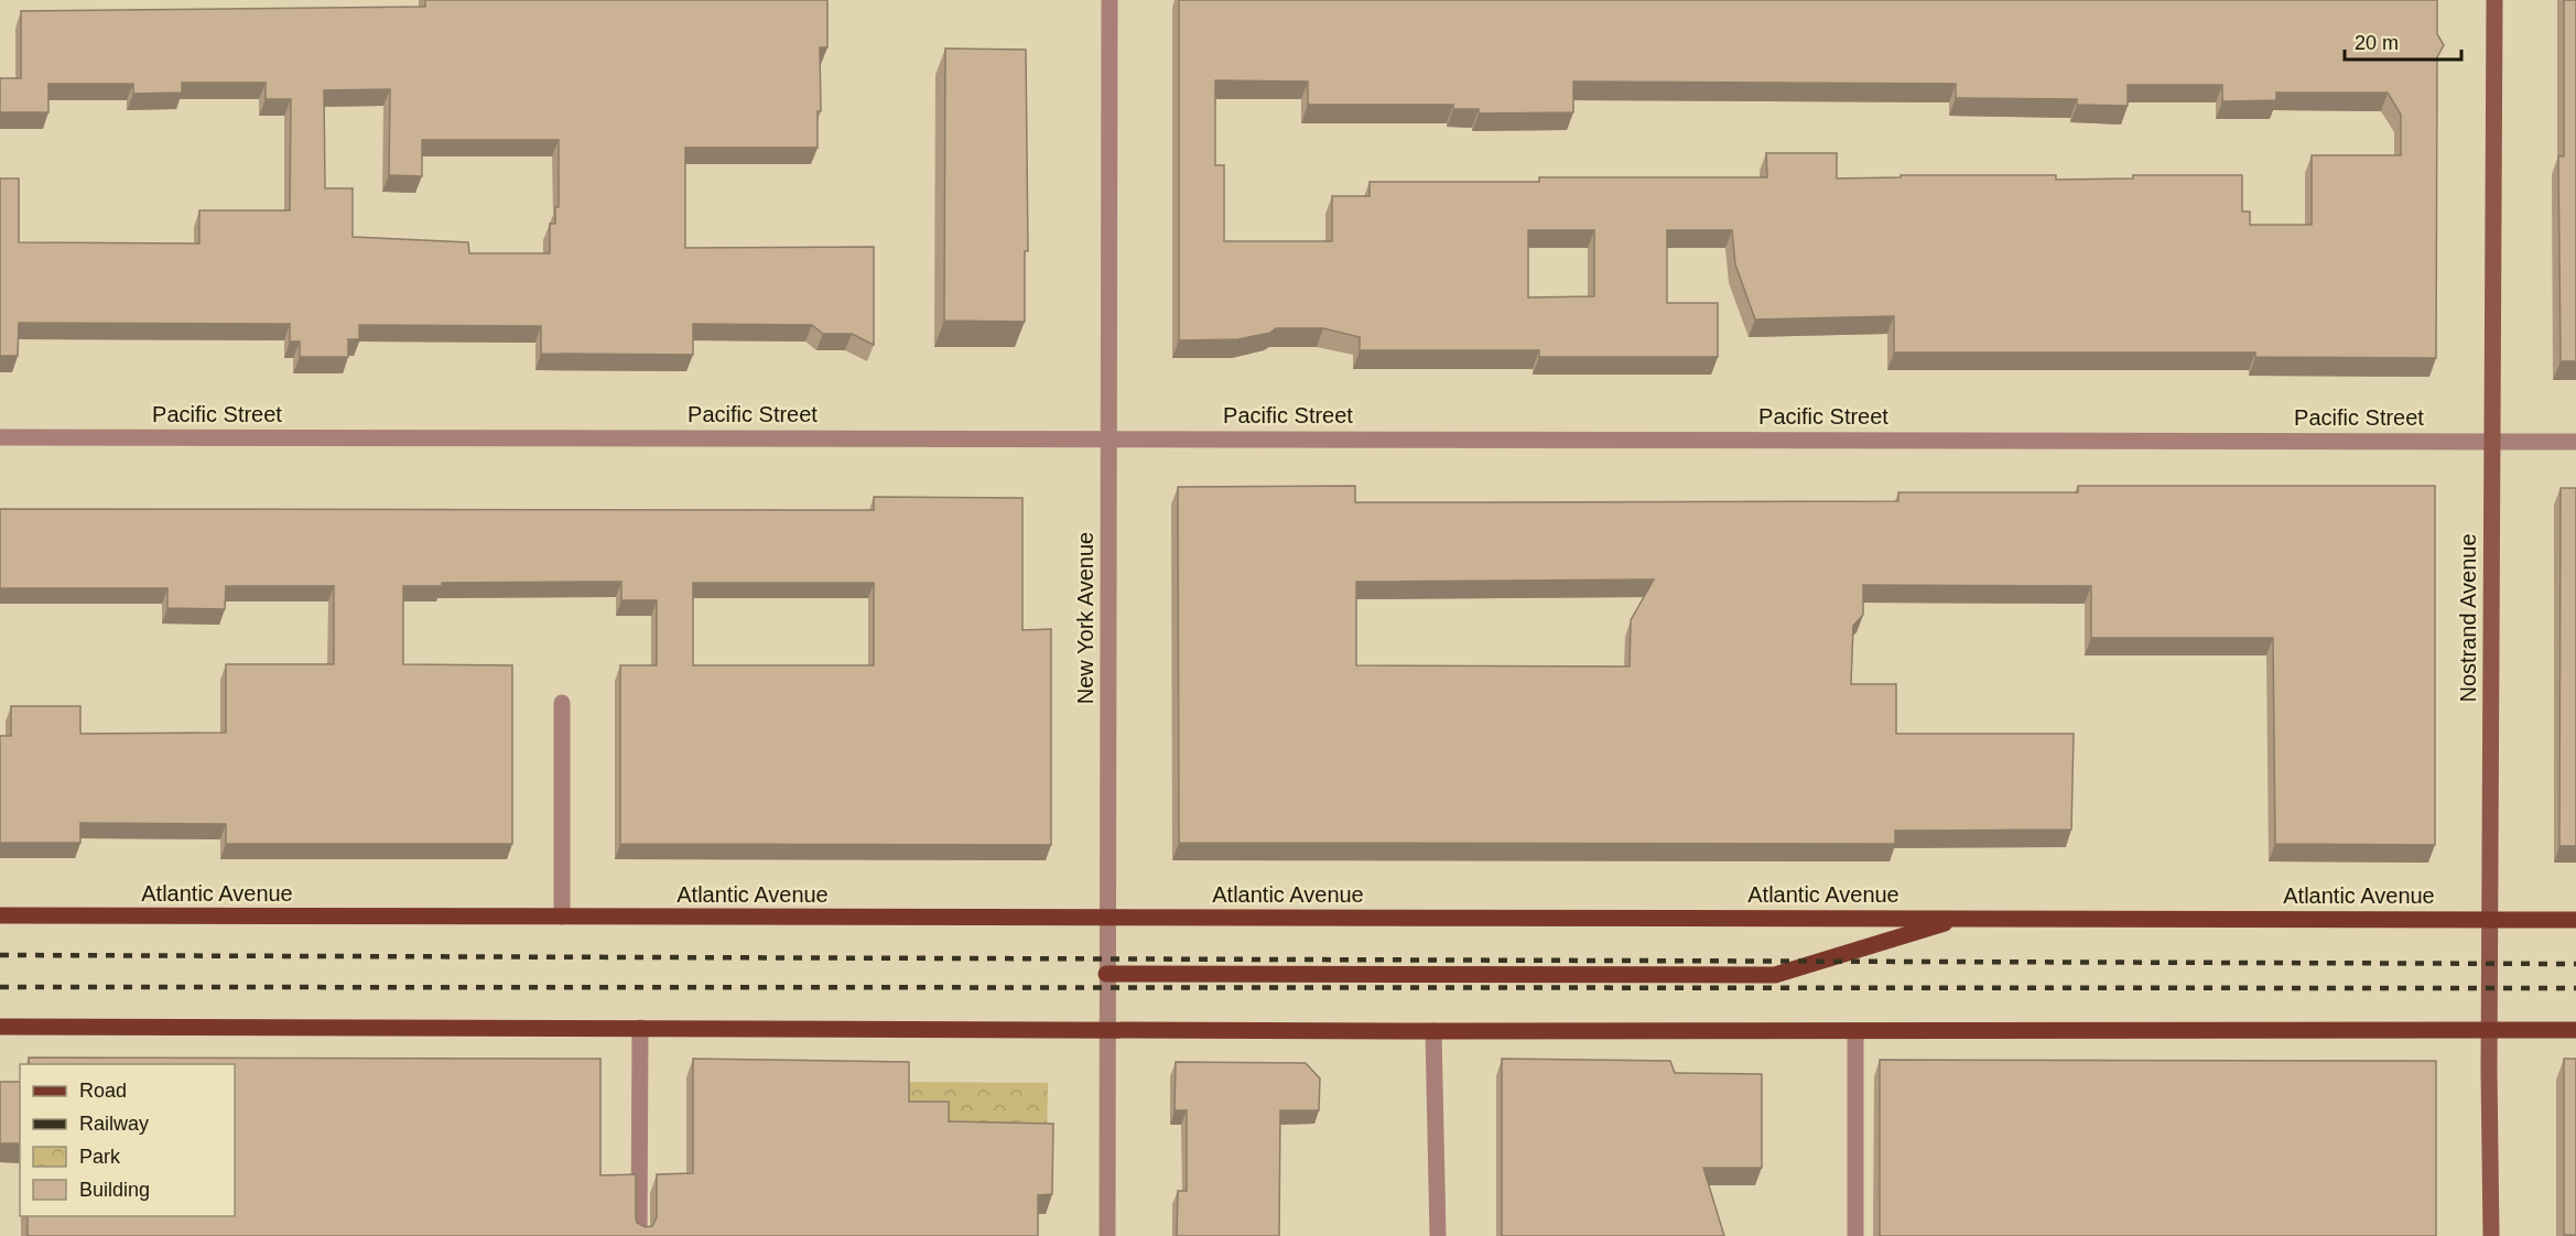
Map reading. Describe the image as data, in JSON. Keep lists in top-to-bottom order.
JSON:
{
  "streets": {
    "main road": ["Nostrand Avenue", "Atlantic Avenue"],
    "street": ["Pacific Street", "New York Avenue"]
  },
  "crossings": [
    ["Pacific Street", "New York Avenue"],
    ["Pacific Street", "Nostrand Avenue"],
    ["New York Avenue", "Atlantic Avenue"],
    ["Nostrand Avenue", "Atlantic Avenue"]
  ],
  "legend": [
    "Road",
    "Railway",
    "Park",
    "Building"
  ],
  "scale_bar": "20 m"
}
